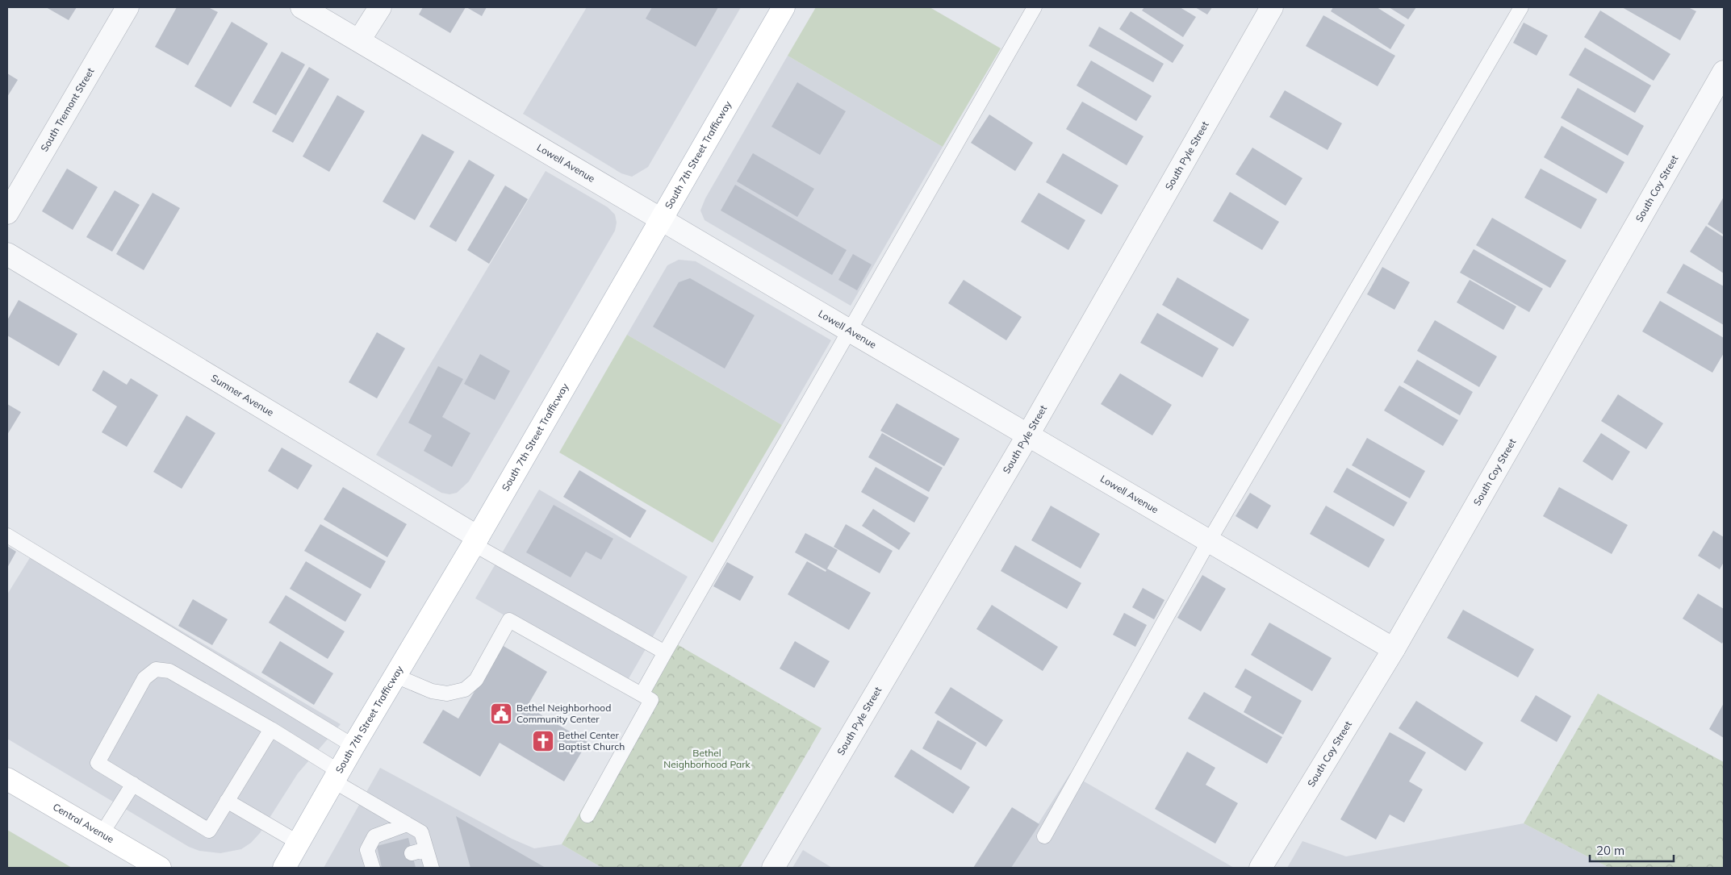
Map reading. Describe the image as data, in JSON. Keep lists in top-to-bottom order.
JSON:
{
  "streets": {
    "main road": ["South 7th Street Trafficway", "Central Avenue"],
    "street": [
      "South Tremont Street",
      "South Pyle Street",
      "Lowell Avenue",
      "South Coy Street",
      "Sumner Avenue"
    ]
  },
  "crossings": [
    ["South 7th Street Trafficway", "Lowell Avenue"],
    ["South 7th Street Trafficway", "Sumner Avenue"],
    ["South Pyle Street", "Lowell Avenue"],
    ["Lowell Avenue", "South Coy Street"]
  ],
  "parks": ["Bethel Neighborhood Park"],
  "places": {
    "public building": ["Bethel Neighborhood Community Center"],
    "church": ["Bethel Center Baptist Church"]
  },
  "scale_bar": "20 m"
}
